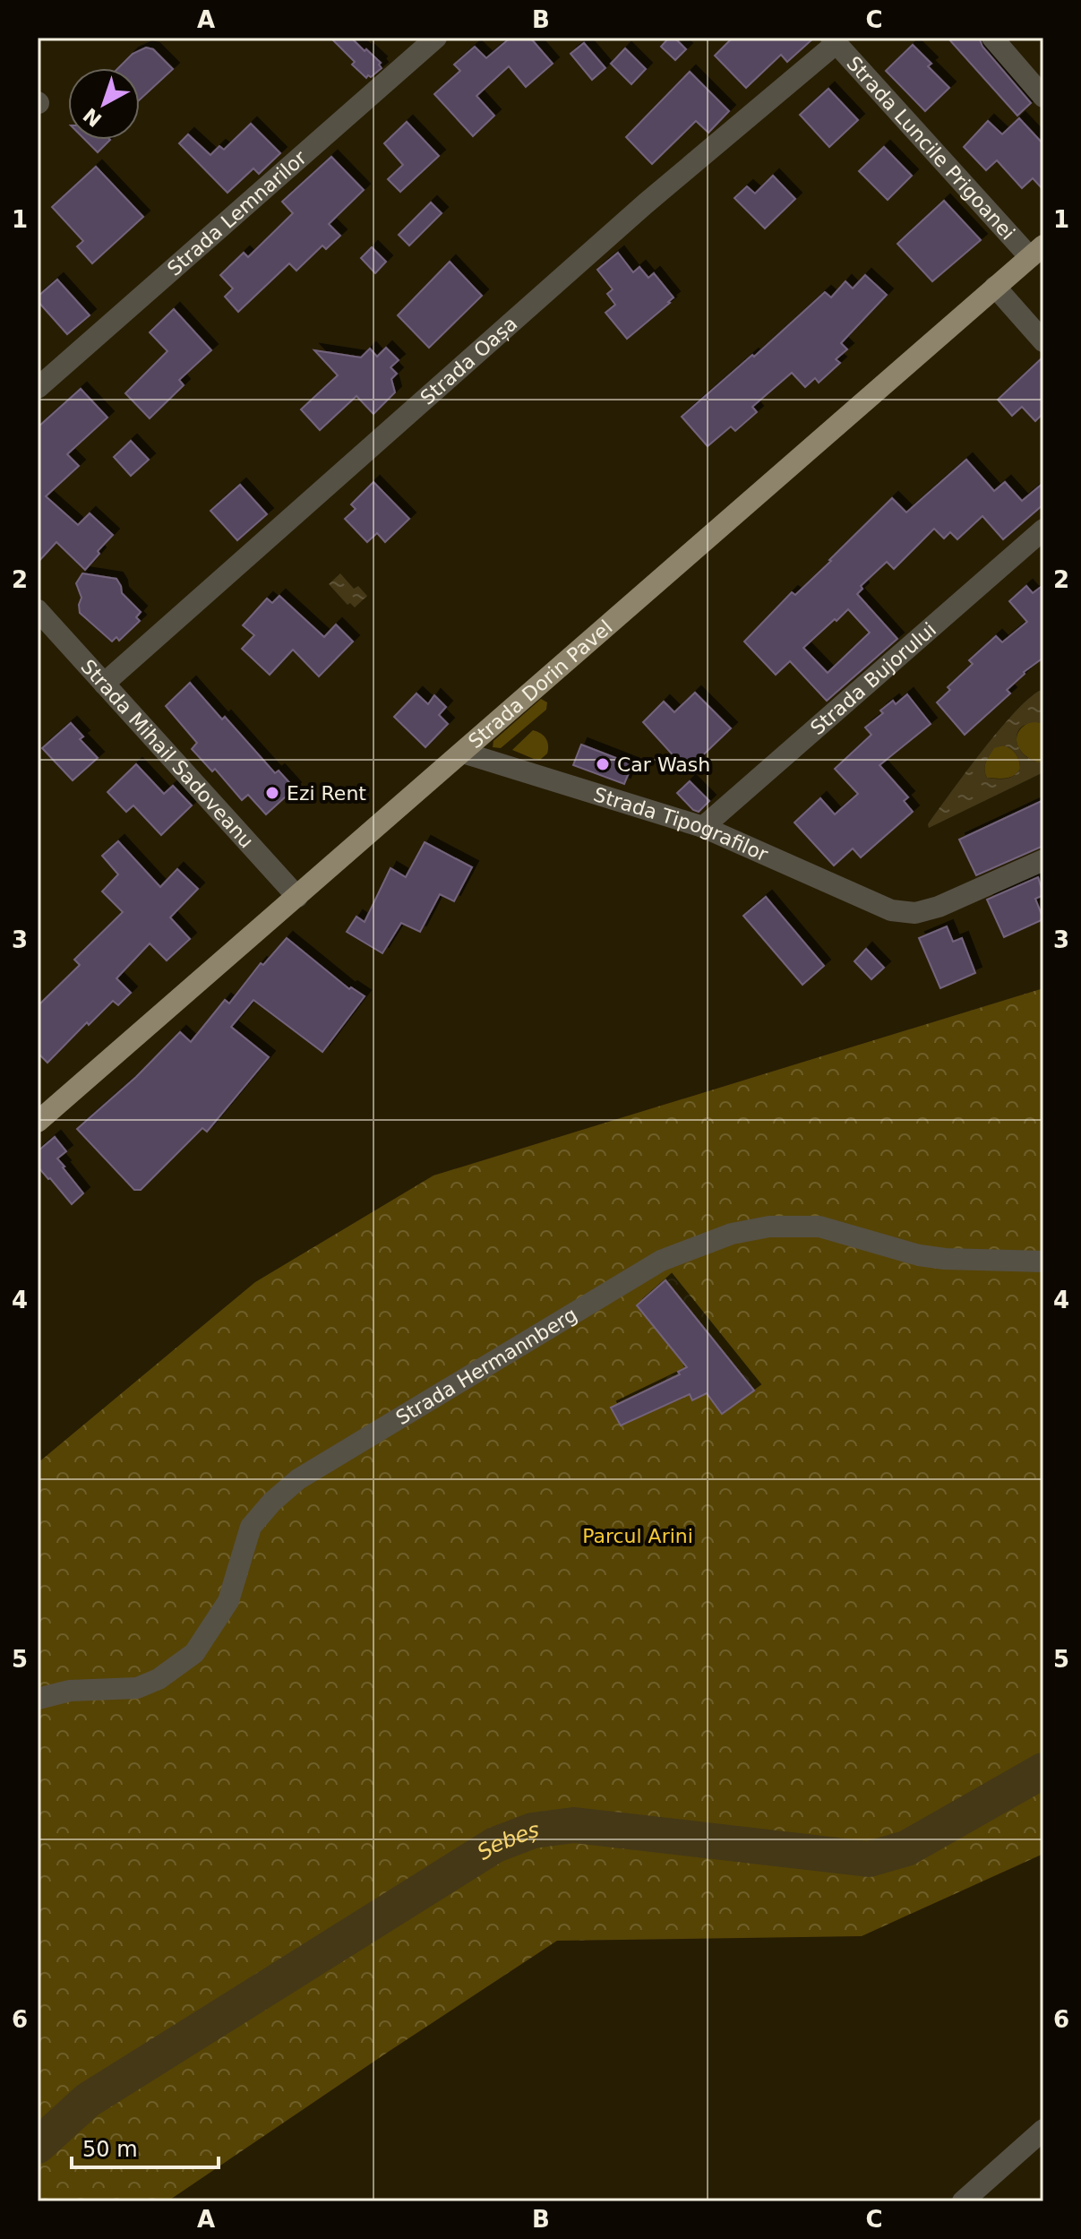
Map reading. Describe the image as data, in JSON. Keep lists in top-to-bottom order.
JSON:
{
  "streets": {
    "main road": ["Strada Dorin Pavel"],
    "street": [
      "Strada Luncile Prigoanei",
      "Strada Lemnarilor",
      "Strada Oașa",
      "Strada Bujorului",
      "Strada Mihail Sadoveanu",
      "Strada Tipografilor",
      "Strada Hermannberg"
    ]
  },
  "crossings": [
    ["Strada Luncile Prigoanei", "Strada Oașa"],
    ["Strada Luncile Prigoanei", "Strada Dorin Pavel"],
    ["Strada Oașa", "Strada Mihail Sadoveanu"],
    ["Strada Bujorului", "Strada Tipografilor"],
    ["Strada Dorin Pavel", "Strada Mihail Sadoveanu"],
    ["Strada Dorin Pavel", "Strada Tipografilor"]
  ],
  "water": ["Sebeș"],
  "parks": ["Parcul Arini"],
  "places": ["Car Wash", "Ezi Rent"],
  "scale_bar": "50 m",
  "north": "bottom left",
  "grid": {
    "columns": ["A", "B", "C"],
    "rows": [
      "1",
      "2",
      "3",
      "4",
      "5",
      "6"
    ]
  }
}
